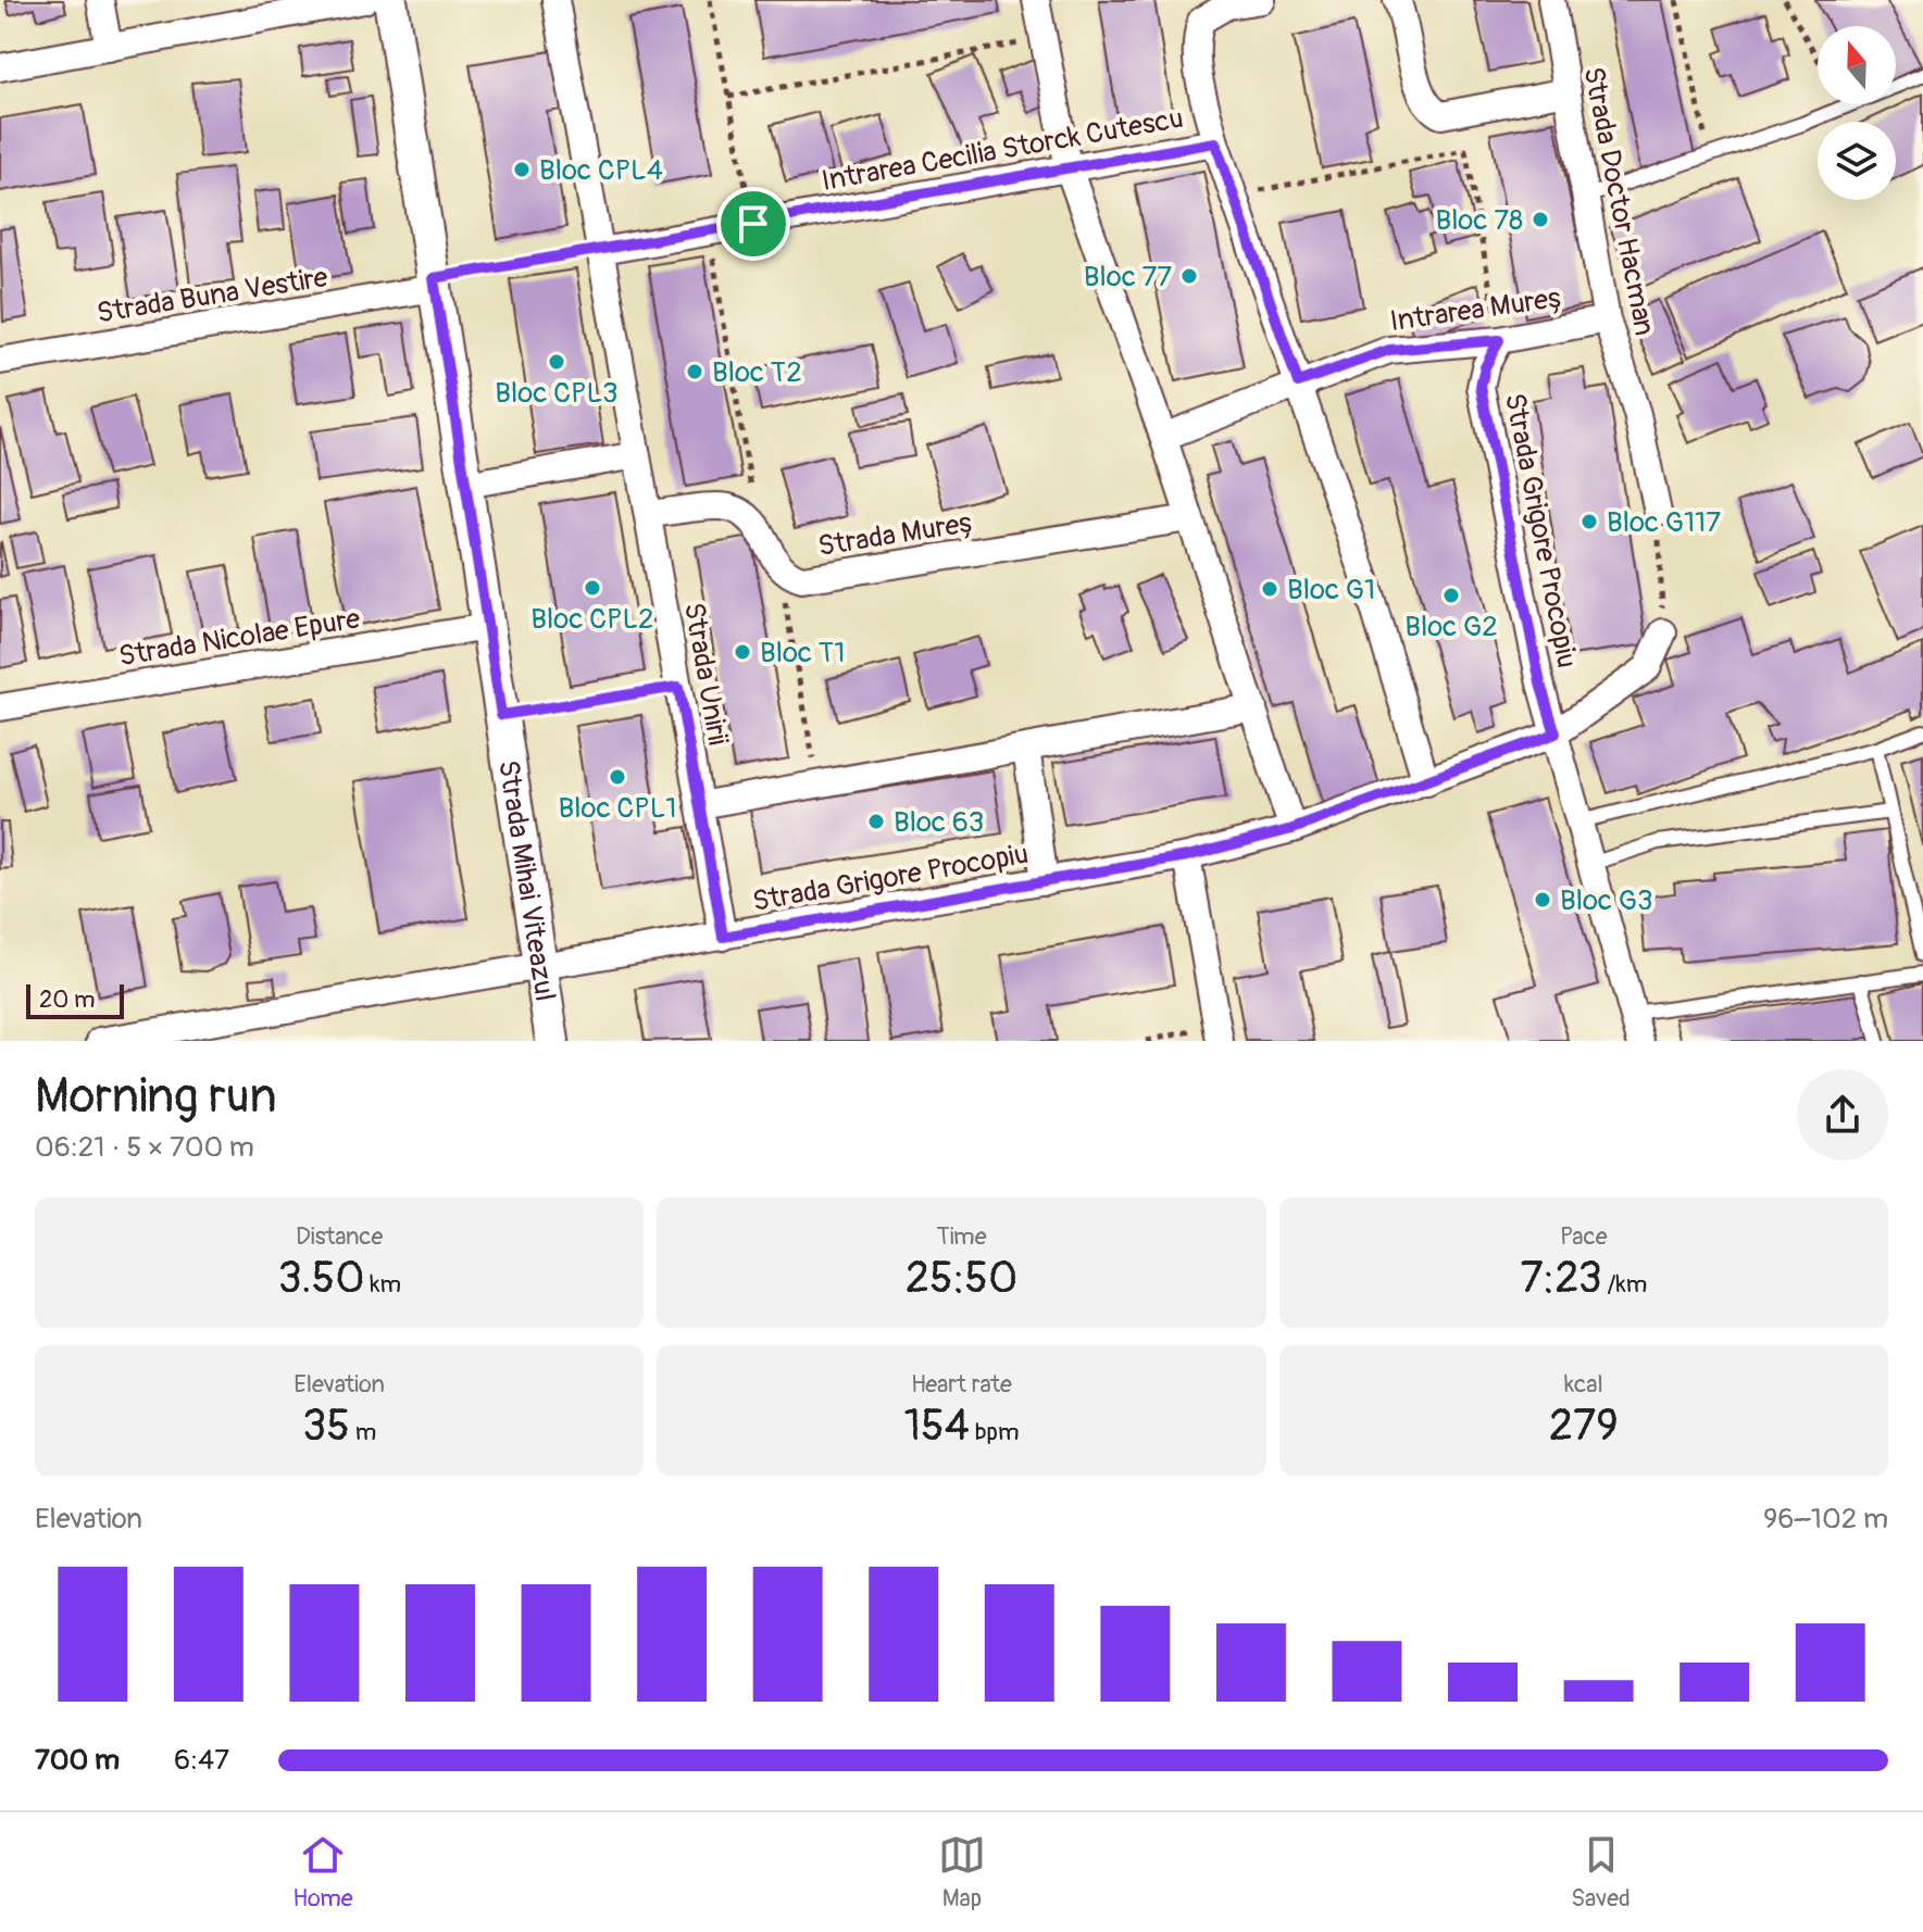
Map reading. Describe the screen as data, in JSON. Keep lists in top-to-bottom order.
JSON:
{
  "streets": {
    "street": [
      "Intrarea Cecilia Storck Cutescu",
      "Strada Doctor Hacman",
      "Strada Buna Vestire",
      "Intrarea Mureș",
      "Strada Grigore Procopiu",
      "Strada Mureș",
      "Strada Nicolae Epure",
      "Strada Unirii",
      "Strada Mihai Viteazul"
    ]
  },
  "crossings": [
    ["Intrarea Cecilia Storck Cutescu", "Intrarea Mureș"],
    ["Intrarea Cecilia Storck Cutescu", "Strada Unirii"],
    ["Strada Doctor Hacman", "Intrarea Mureș"],
    ["Strada Buna Vestire", "Strada Mihai Viteazul"],
    ["Intrarea Mureș", "Strada Grigore Procopiu"],
    ["Strada Grigore Procopiu", "Strada Unirii"],
    ["Strada Grigore Procopiu", "Strada Mihai Viteazul"],
    ["Strada Nicolae Epure", "Strada Mihai Viteazul"]
  ],
  "places": [
    "Bloc CPL4",
    "Bloc 78",
    "Bloc 77",
    "Bloc CPL3",
    "Bloc T2",
    "Bloc G117",
    "Bloc CPL2",
    "Bloc G1",
    "Bloc G2",
    "Bloc T1",
    "Bloc CPL1",
    "Bloc 63",
    "Bloc G3"
  ],
  "scale_bar": "20 m",
  "north": "top",
  "page": {
    "scale": "20 m",
    "heading": ["Morning run", "06:21 · 5 × 700 m"],
    "stats": [
      ["Distance", "3.50 km"],
      ["Time", "25:50"],
      ["Pace", "7:23 /km"],
      ["Elevation", "35 m"],
      ["Heart rate", "154 bpm"],
      ["kcal", "279"]
    ],
    "chart": ["Elevation", "96–102 m"],
    "list": [
      {
        "name": "700 m",
        "note": "6:47"
      }
    ],
    "tabs": ["Home", "Map", "Saved"]
  }
}
